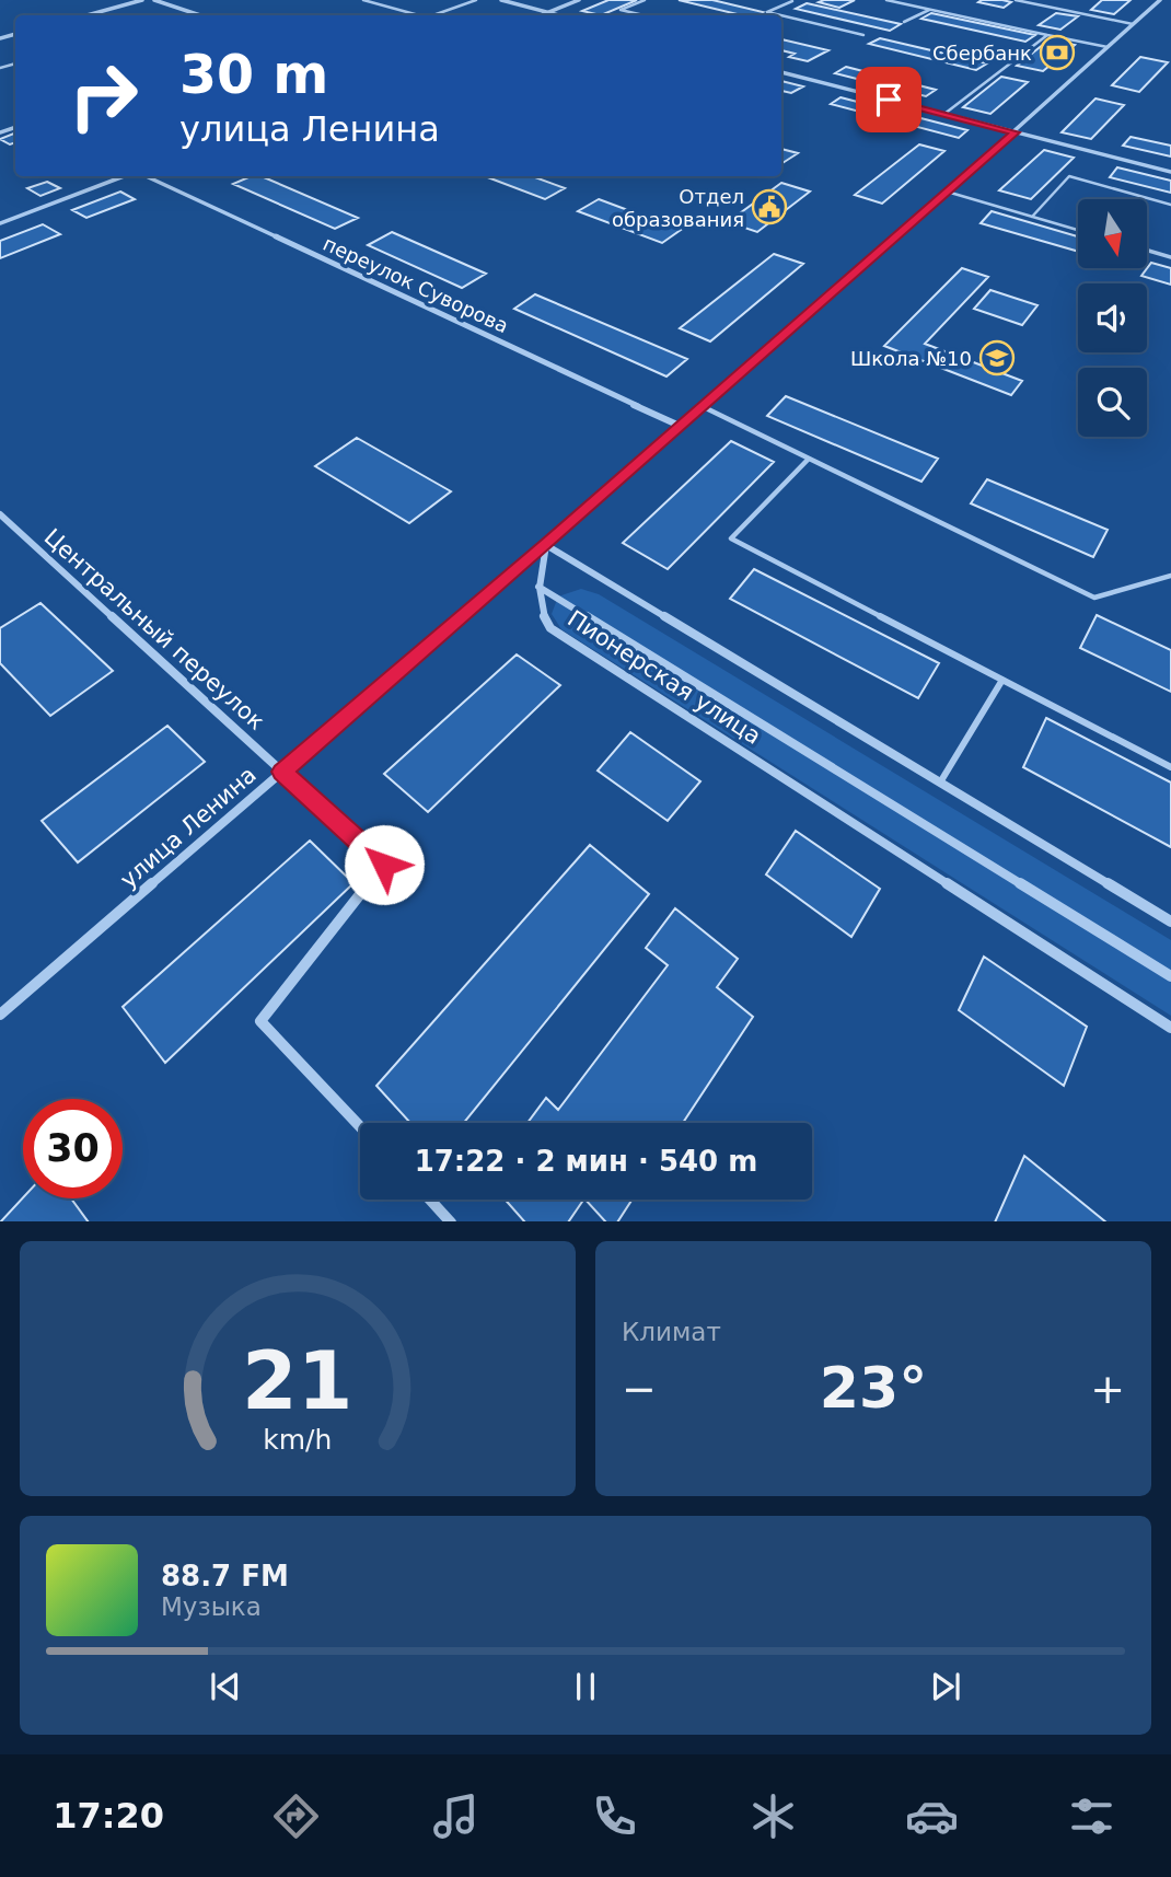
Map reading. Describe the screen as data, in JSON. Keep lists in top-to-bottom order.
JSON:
{
  "streets": {
    "street": [
      "переулок Суворова",
      "Центральный переулок",
      "Пионерская улица",
      "улица Ленина"
    ]
  },
  "crossings": [
    ["переулок Суворова", "улица Ленина"],
    ["Центральный переулок", "улица Ленина"],
    ["Пионерская улица", "улица Ленина"]
  ],
  "places": {
    "bank": ["Сбербанк"],
    "public building": ["Отдел образования"],
    "school or university": ["Школа №10"]
  },
  "north": "bottom",
  "page": {
    "turn": ["30 m", "улица Ленина"],
    "limit": "30",
    "trip": "17:22 · 2 мин · 540 m",
    "tile": "Климат",
    "heat": ["−", "23°", "+"],
    "song": ["88.7 FM", "Музыка"],
    "tabs": "17:20",
    "gauge": ["21", "km/h"]
  }
}
